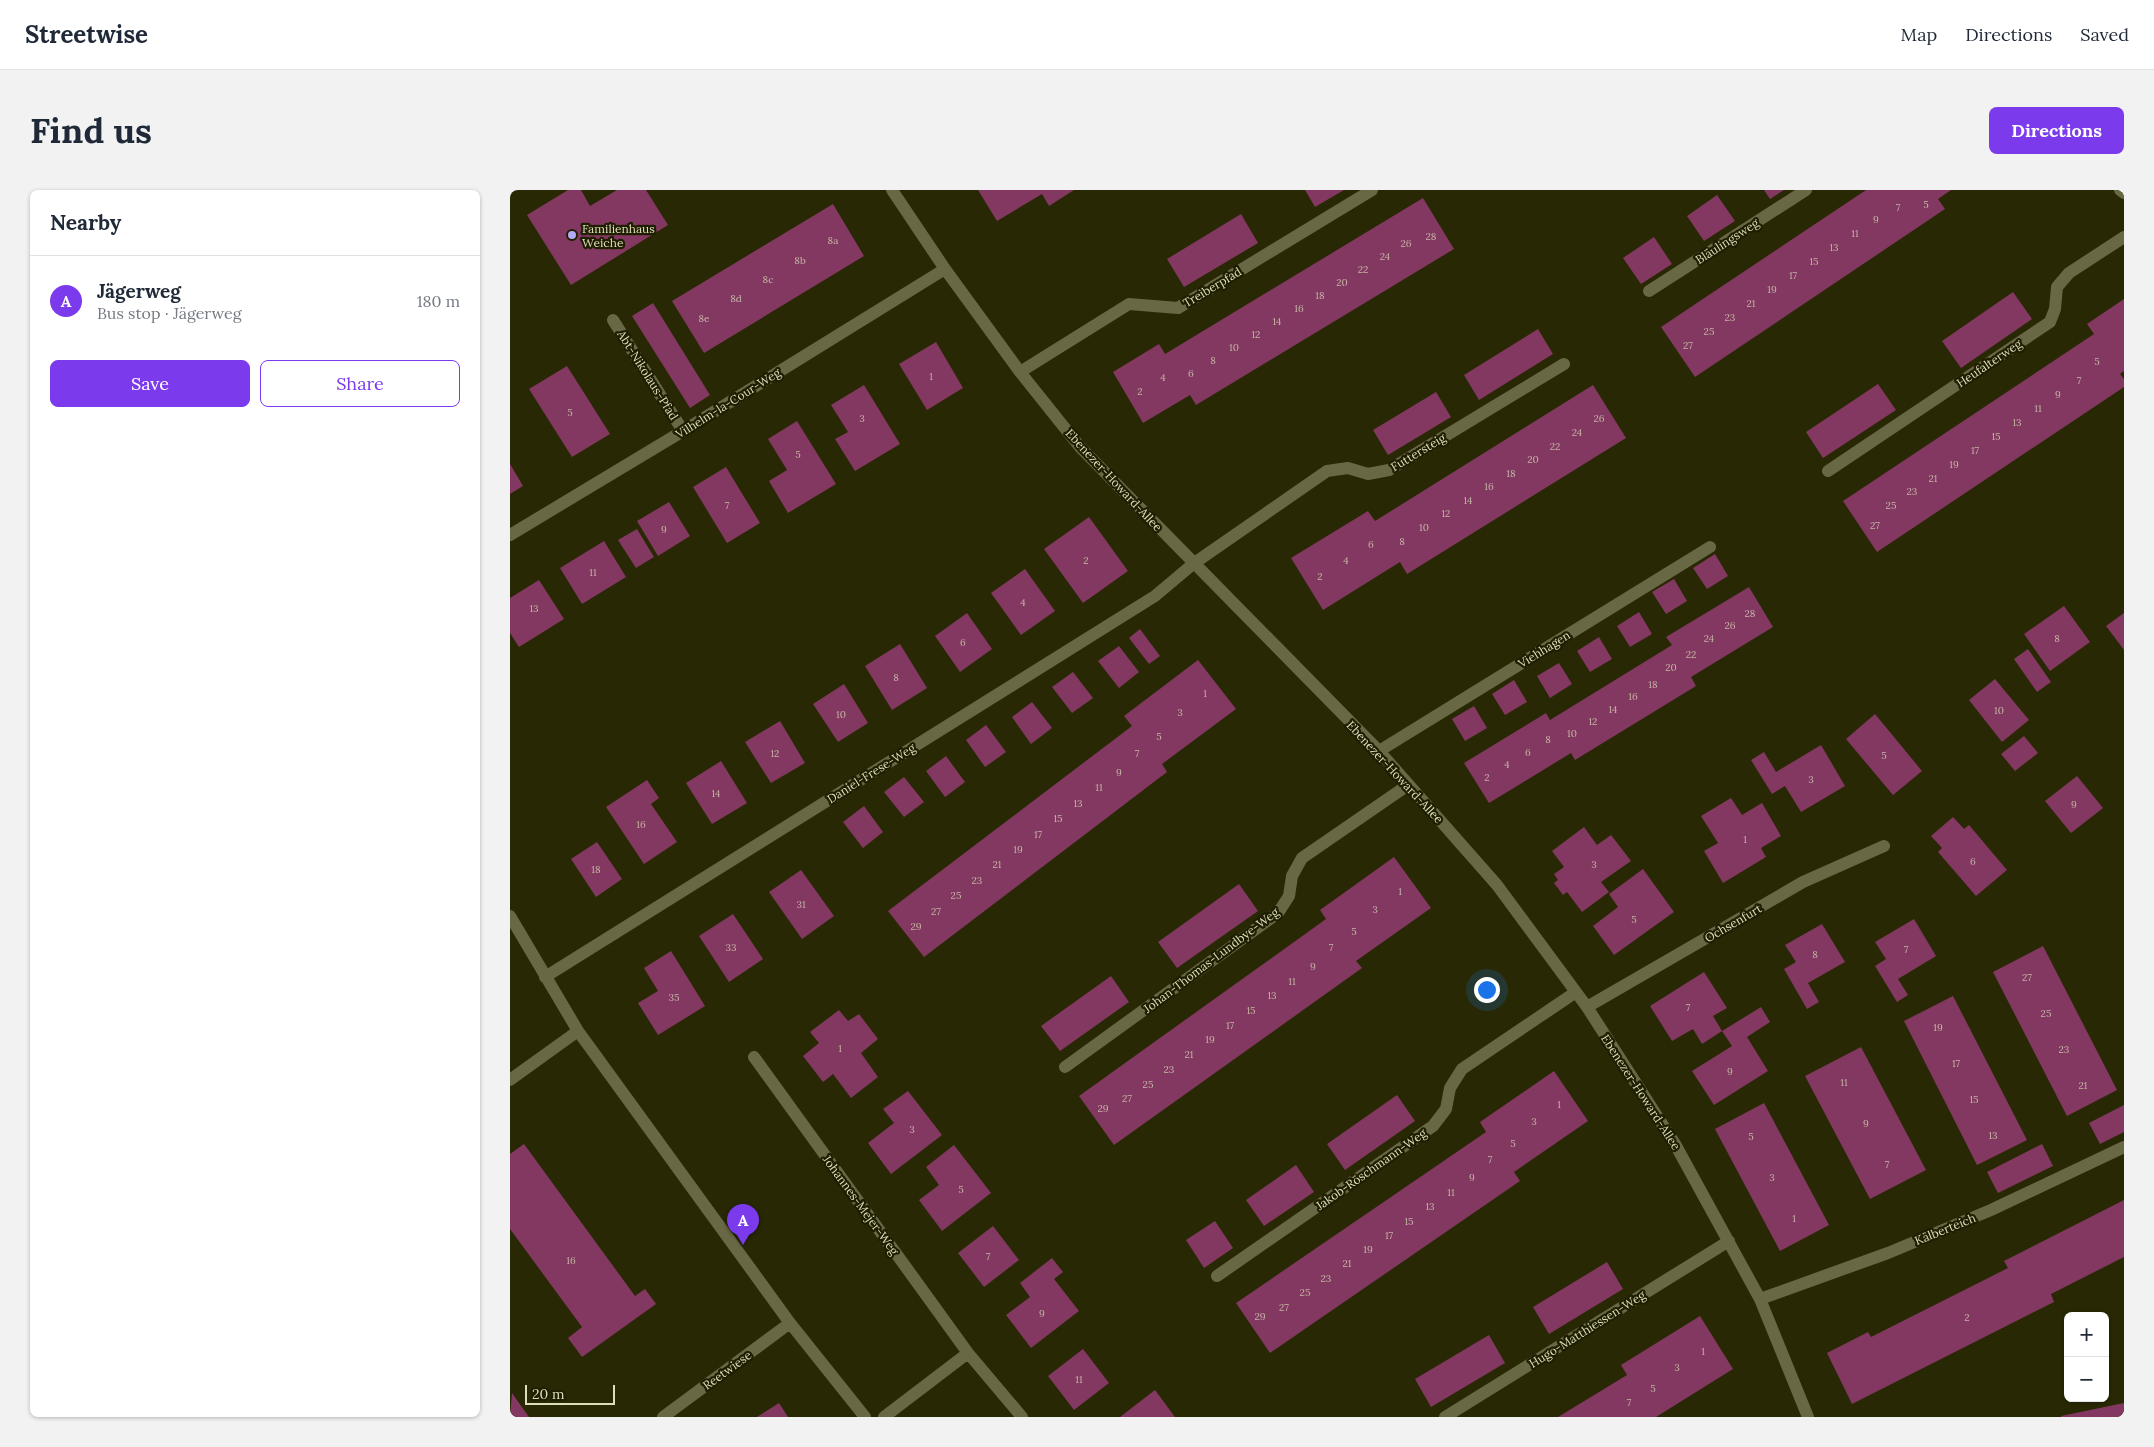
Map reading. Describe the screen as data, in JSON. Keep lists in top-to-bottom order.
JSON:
{
  "streets": {
    "street": [
      "Bläulingsweg",
      "Treiberpfad",
      "Heufalterweg",
      "Abt-Nikolaus-Pfad",
      "Vilhelm-la-Cour-Weg",
      "Futtersteig",
      "Ebenezer-Howard-Allee",
      "Viehhagen",
      "Daniel-Frese-Weg",
      "Ochsenfurt",
      "Johan-Thomas-Lundbye-Weg",
      "Jakob-Röschmann-Weg",
      "Johannes-Mejer-Weg",
      "Kälberteich",
      "Hugo-Matthiessen-Weg",
      "Reetwiese"
    ]
  },
  "crossings": [
    ["Treiberpfad", "Ebenezer-Howard-Allee"],
    ["Abt-Nikolaus-Pfad", "Vilhelm-la-Cour-Weg"],
    ["Vilhelm-la-Cour-Weg", "Ebenezer-Howard-Allee"],
    ["Futtersteig", "Ebenezer-Howard-Allee"],
    ["Futtersteig", "Daniel-Frese-Weg"],
    ["Ebenezer-Howard-Allee", "Viehhagen"],
    ["Ebenezer-Howard-Allee", "Daniel-Frese-Weg"],
    ["Ebenezer-Howard-Allee", "Ochsenfurt"],
    ["Ebenezer-Howard-Allee", "Johan-Thomas-Lundbye-Weg"],
    ["Ebenezer-Howard-Allee", "Jakob-Röschmann-Weg"],
    ["Ebenezer-Howard-Allee", "Kälberteich"],
    ["Ebenezer-Howard-Allee", "Hugo-Matthiessen-Weg"]
  ],
  "places": ["Familienhaus Weiche"],
  "house_numbers": [
    "5",
    "7",
    "9",
    "11",
    "28",
    "8a",
    "26",
    "13",
    "24",
    "8b",
    "15",
    "22",
    "17",
    "8c",
    "20",
    "19",
    "18",
    "8d",
    "21",
    "16",
    "23",
    "8e",
    "14",
    "25",
    "12",
    "27",
    "10",
    "8",
    "5",
    "6",
    "1",
    "4",
    "7",
    "2",
    "9",
    "11",
    "5",
    "3",
    "26",
    "13",
    "24",
    "15",
    "22",
    "17",
    "5",
    "20",
    "19",
    "18",
    "21",
    "16",
    "23",
    "14",
    "7",
    "25",
    "12",
    "27",
    "10",
    "9",
    "8",
    "6",
    "2",
    "4",
    "11",
    "2",
    "4",
    "13",
    "28",
    "26",
    "24",
    "8",
    "6",
    "22",
    "20",
    "8",
    "18",
    "1",
    "16",
    "14",
    "10",
    "3",
    "10",
    "12",
    "10",
    "5",
    "8",
    "6",
    "12",
    "7",
    "5",
    "4",
    "9",
    "2",
    "3",
    "11",
    "14",
    "13",
    "9",
    "15",
    "16",
    "17",
    "1",
    "19",
    "6",
    "21",
    "3",
    "18",
    "23",
    "1",
    "25",
    "31",
    "3",
    "27",
    "5",
    "29",
    "5",
    "33",
    "7",
    "7",
    "8",
    "9",
    "27",
    "11",
    "13",
    "35",
    "7",
    "15",
    "25",
    "17",
    "19",
    "19",
    "1",
    "23",
    "21",
    "17",
    "23",
    "9",
    "11",
    "25",
    "21",
    "27",
    "15",
    "1",
    "29",
    "3",
    "9",
    "3",
    "13",
    "5",
    "5",
    "7",
    "7",
    "9",
    "3",
    "5",
    "11",
    "13",
    "1",
    "15",
    "17",
    "19",
    "7",
    "16",
    "21",
    "23",
    "25",
    "27",
    "9",
    "29",
    "2",
    "1",
    "3",
    "11",
    "5",
    "7"
  ],
  "scale_bar": "20 m",
  "page": {
    "header": "Streetwise",
    "nav": ["Map", "Directions", "Saved"],
    "buttons": [
      "Directions",
      ["Save", "Share"]
    ],
    "title": "Find us",
    "heading": "Nearby",
    "list": [
      {
        "mark": "A",
        "name": "Jägerweg",
        "note": "Bus stop · Jägerweg",
        "value": "180 m"
      }
    ],
    "pins": "A",
    "map_buttons": ["+", "−"],
    "scale": "20 m"
  }
}
